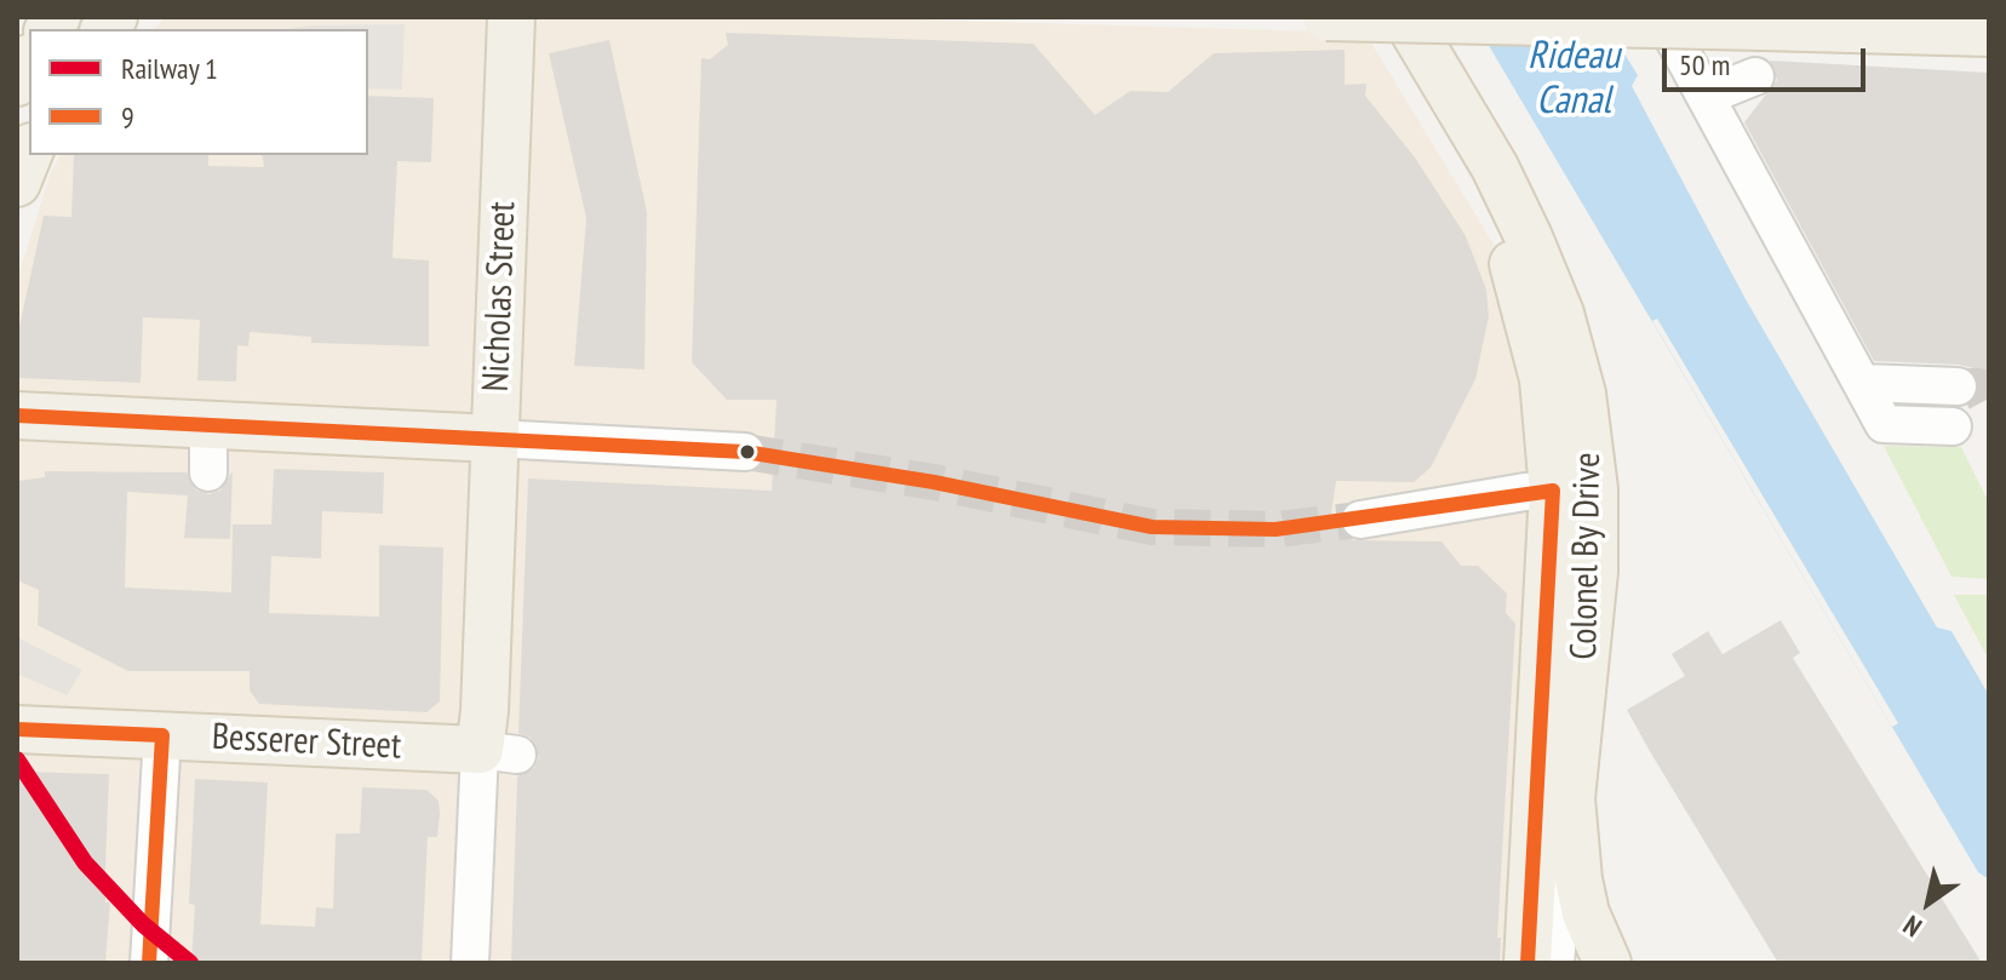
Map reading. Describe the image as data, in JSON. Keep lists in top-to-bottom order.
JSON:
{
  "streets": {
    "main road": ["Nicholas Street", "Colonel By Drive", "Besserer Street"]
  },
  "crossings": [
    ["Nicholas Street", "Besserer Street"]
  ],
  "water": ["Rideau Canal"],
  "lines": ["transit line 9", "rail line 1"],
  "legend": ["Railway 1", "9"],
  "scale_bar": "50 m",
  "north": "bottom left"
}
